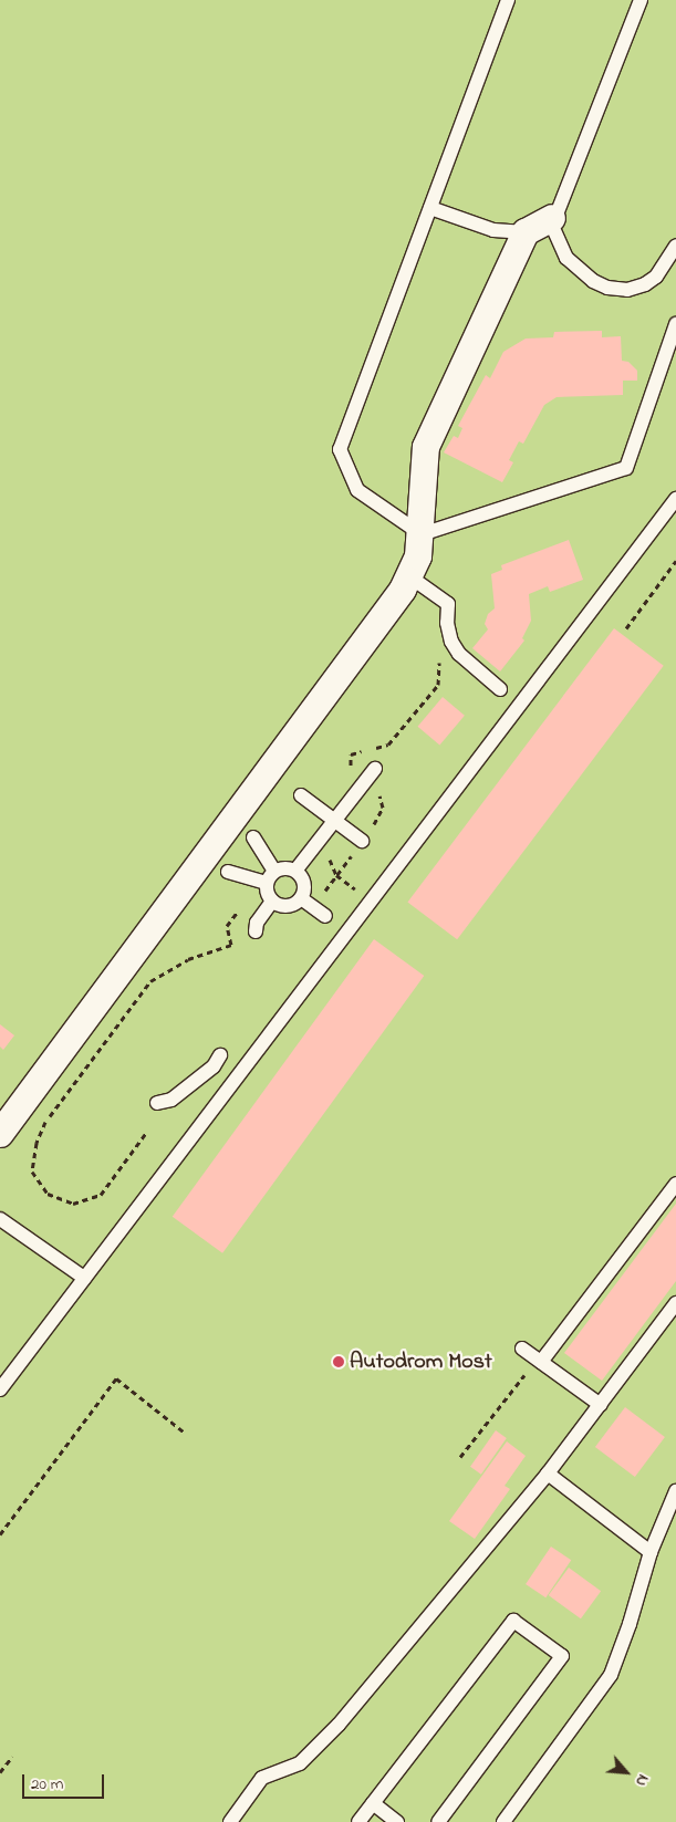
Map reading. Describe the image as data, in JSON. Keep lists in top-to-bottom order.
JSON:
{
  "places": ["Autodrom Most"],
  "scale_bar": "20 m",
  "north": "bottom right"
}
